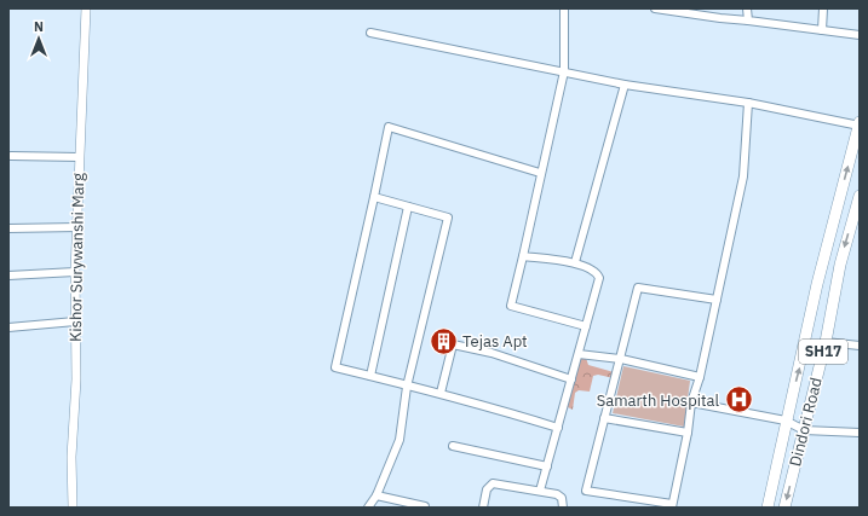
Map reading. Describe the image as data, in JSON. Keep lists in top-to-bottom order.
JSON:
{
  "streets": {
    "main road": ["SH17", "Dindori Road"],
    "street": ["Kishor Surywanshi Marg"]
  },
  "places": {
    "building": ["Tejas Apt"],
    "hospital": ["Samarth Hospital"]
  },
  "north": "top"
}
